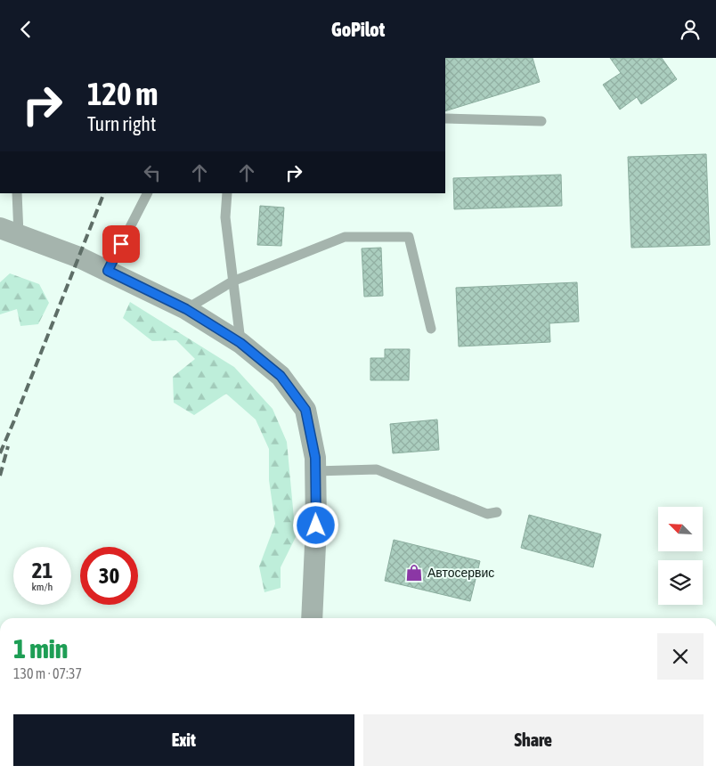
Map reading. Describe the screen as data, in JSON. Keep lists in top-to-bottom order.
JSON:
{
  "places": {
    "shop": ["Автосервис"]
  },
  "north": "top left",
  "page": {
    "header": "GoPilot",
    "turn": ["120 m", "Turn right"],
    "speed": "21 km/h",
    "limit": "30",
    "heading": ["1 min", "130 m · 07:37"],
    "buttons": ["Exit", "Share"]
  }
}
